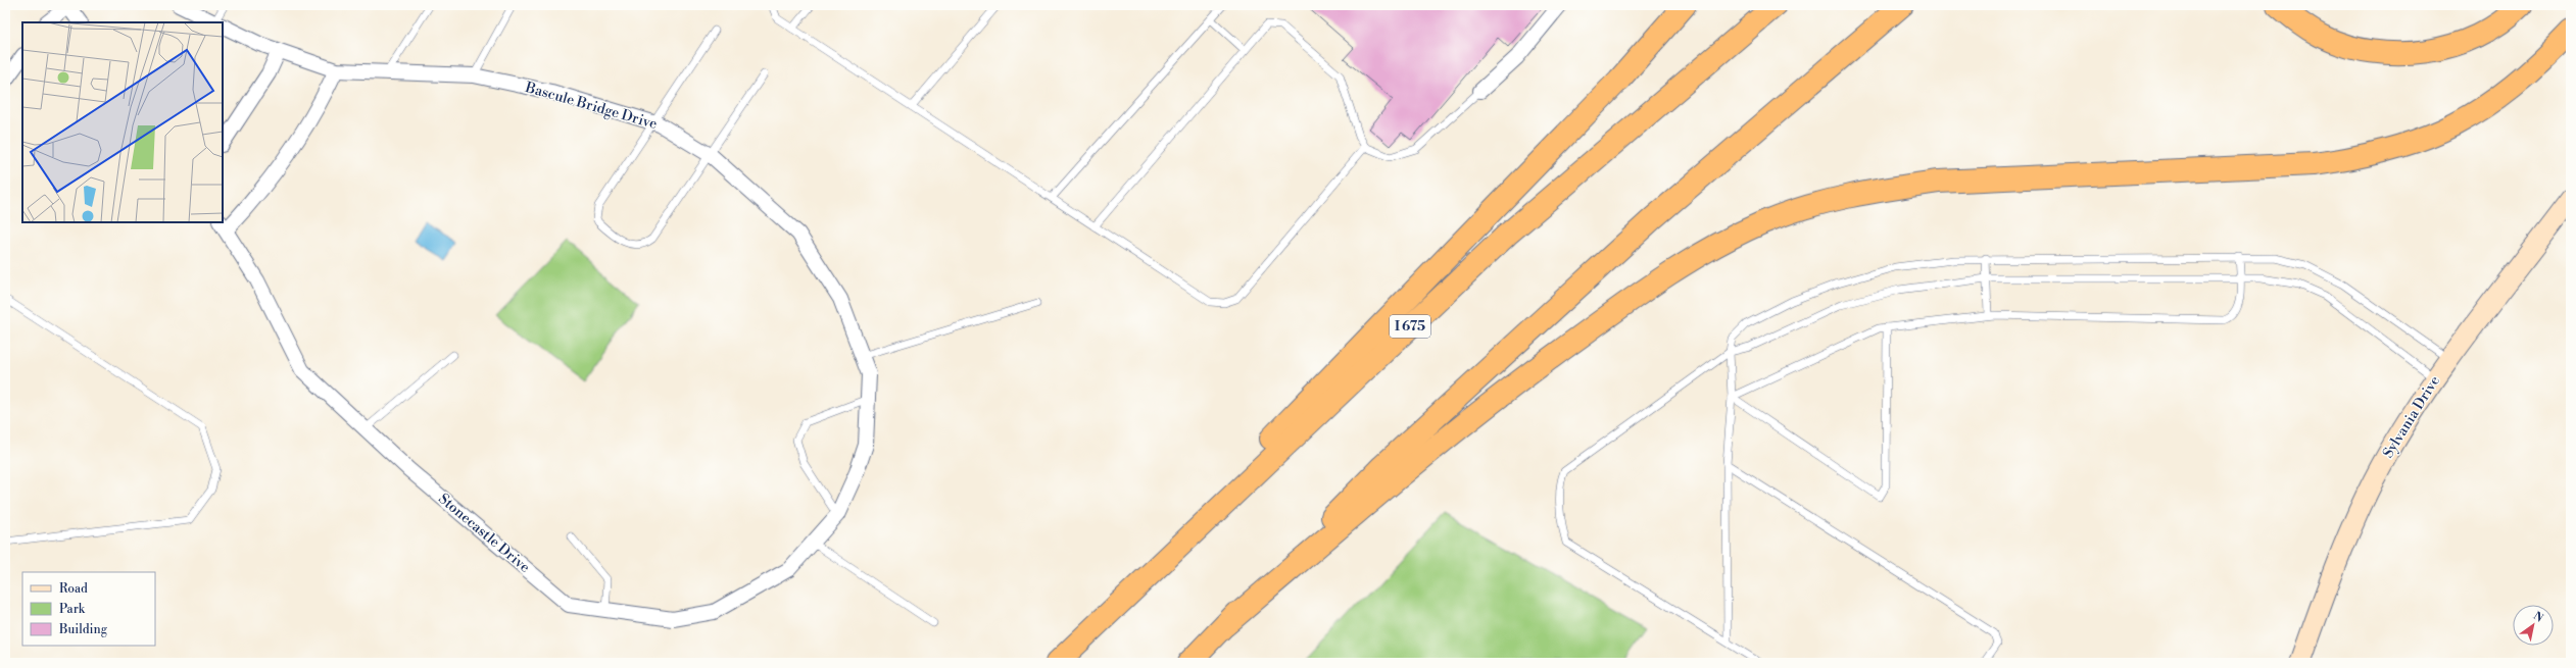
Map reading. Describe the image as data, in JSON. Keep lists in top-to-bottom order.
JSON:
{
  "streets": {
    "highway": ["I 675"],
    "street": ["Bascule Bridge Drive", "Sylvania Drive", "Stonecastle Drive"]
  },
  "crossings": [
    ["Bascule Bridge Drive", "Stonecastle Drive"]
  ],
  "legend": ["Road", "Park", "Building"],
  "north": "top right"
}
